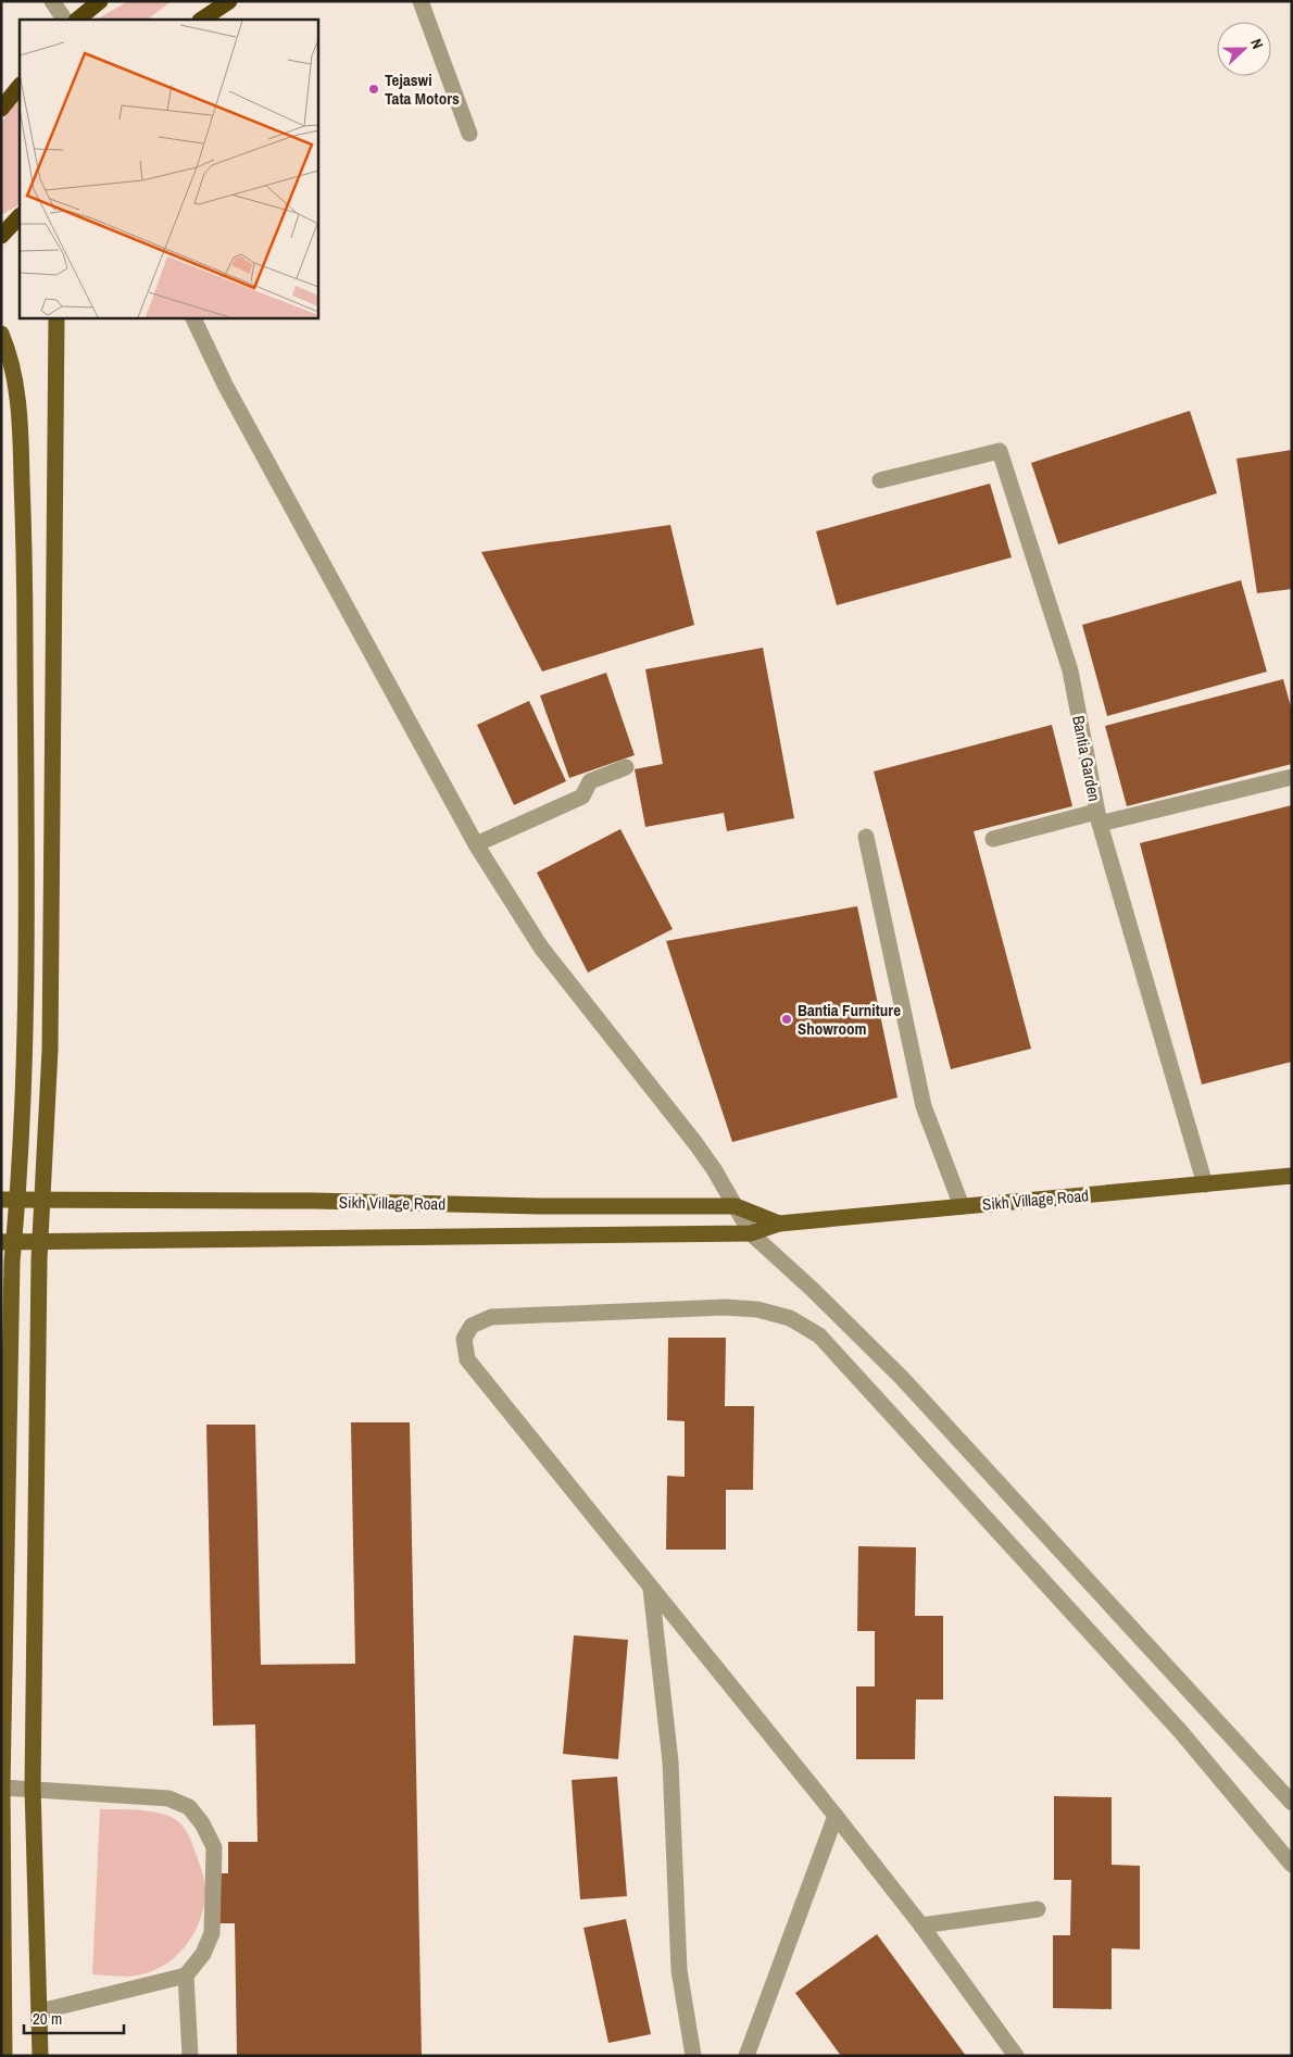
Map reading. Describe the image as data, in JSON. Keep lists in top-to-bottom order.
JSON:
{
  "streets": {
    "main road": ["Sikh Village Road"],
    "street": ["Bantia Garden"]
  },
  "crossings": [
    ["Bantia Garden", "Sikh Village Road"]
  ],
  "places": ["Tejaswi Tata Motors", "Bantia Furniture Showroom"],
  "scale_bar": "20 m",
  "north": "right"
}
